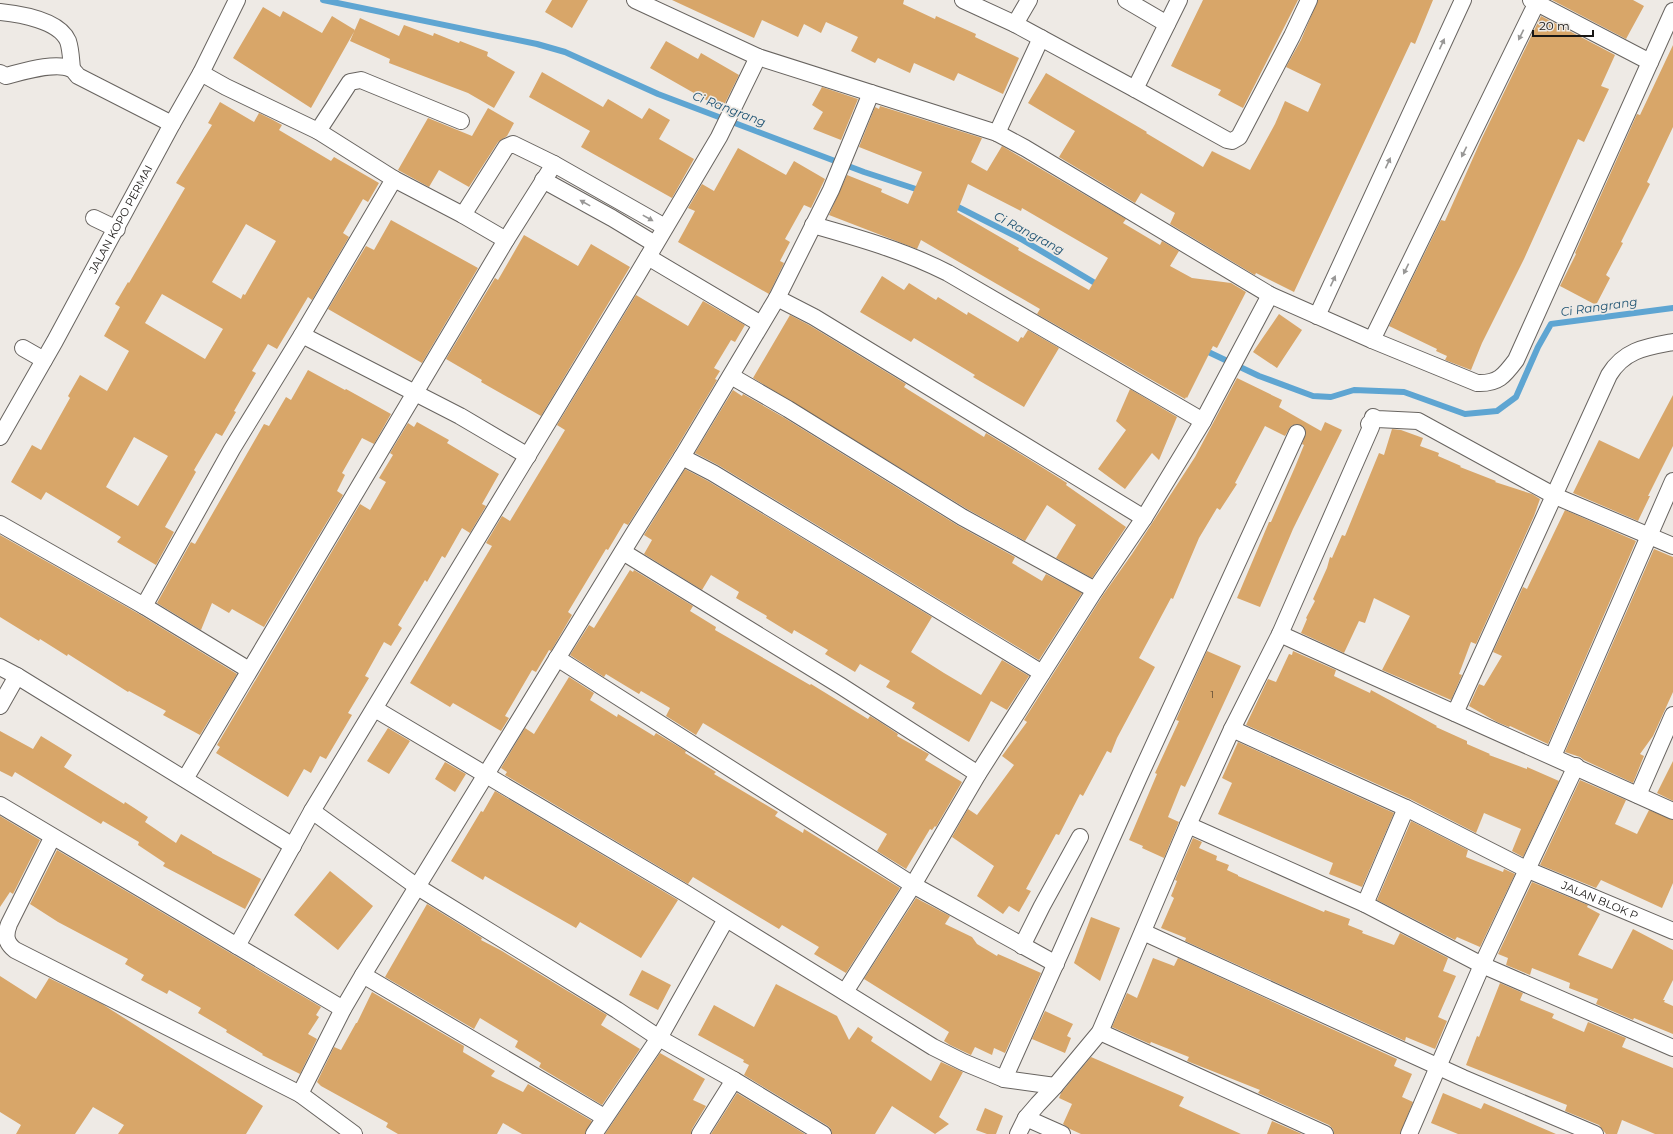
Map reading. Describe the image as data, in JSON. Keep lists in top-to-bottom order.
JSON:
{
  "streets": {
    "street": ["JALAN KOPO PERMAI", "JALAN BLOK P"]
  },
  "water": ["Ci Rangrang"],
  "house_numbers": ["1"],
  "scale_bar": "20 m"
}
